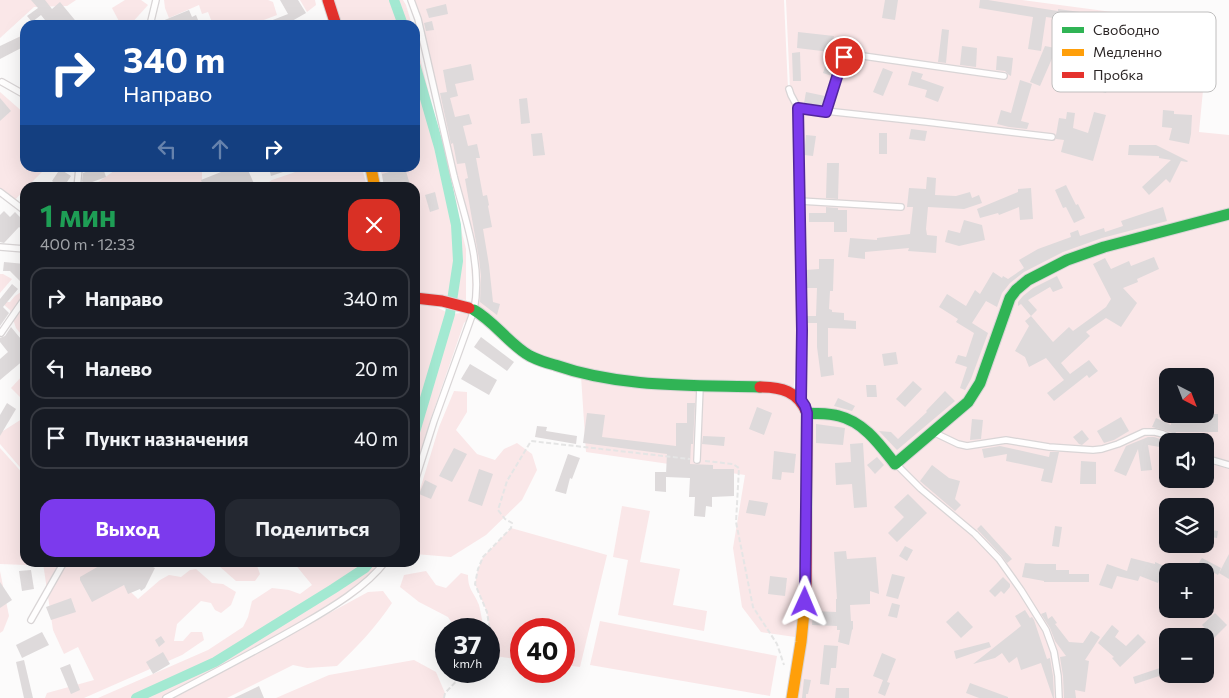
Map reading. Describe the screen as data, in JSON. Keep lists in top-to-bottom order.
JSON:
{
  "legend": ["Свободно", "Медленно", "Пробка"],
  "north": "bottom right",
  "page": {
    "turn": ["340 m", "Направо"],
    "heading": ["1 мин", "400 m · 12:33"],
    "list": [
      {
        "name": "Направо",
        "value": "340 m"
      },
      {
        "name": "Налево",
        "value": "20 m"
      },
      {
        "name": "Пункт назначения",
        "value": "40 m"
      }
    ],
    "map_buttons": ["+", "−"],
    "buttons": ["Выход", "Поделиться"],
    "speed": "37 km/h",
    "limit": "40"
  }
}
